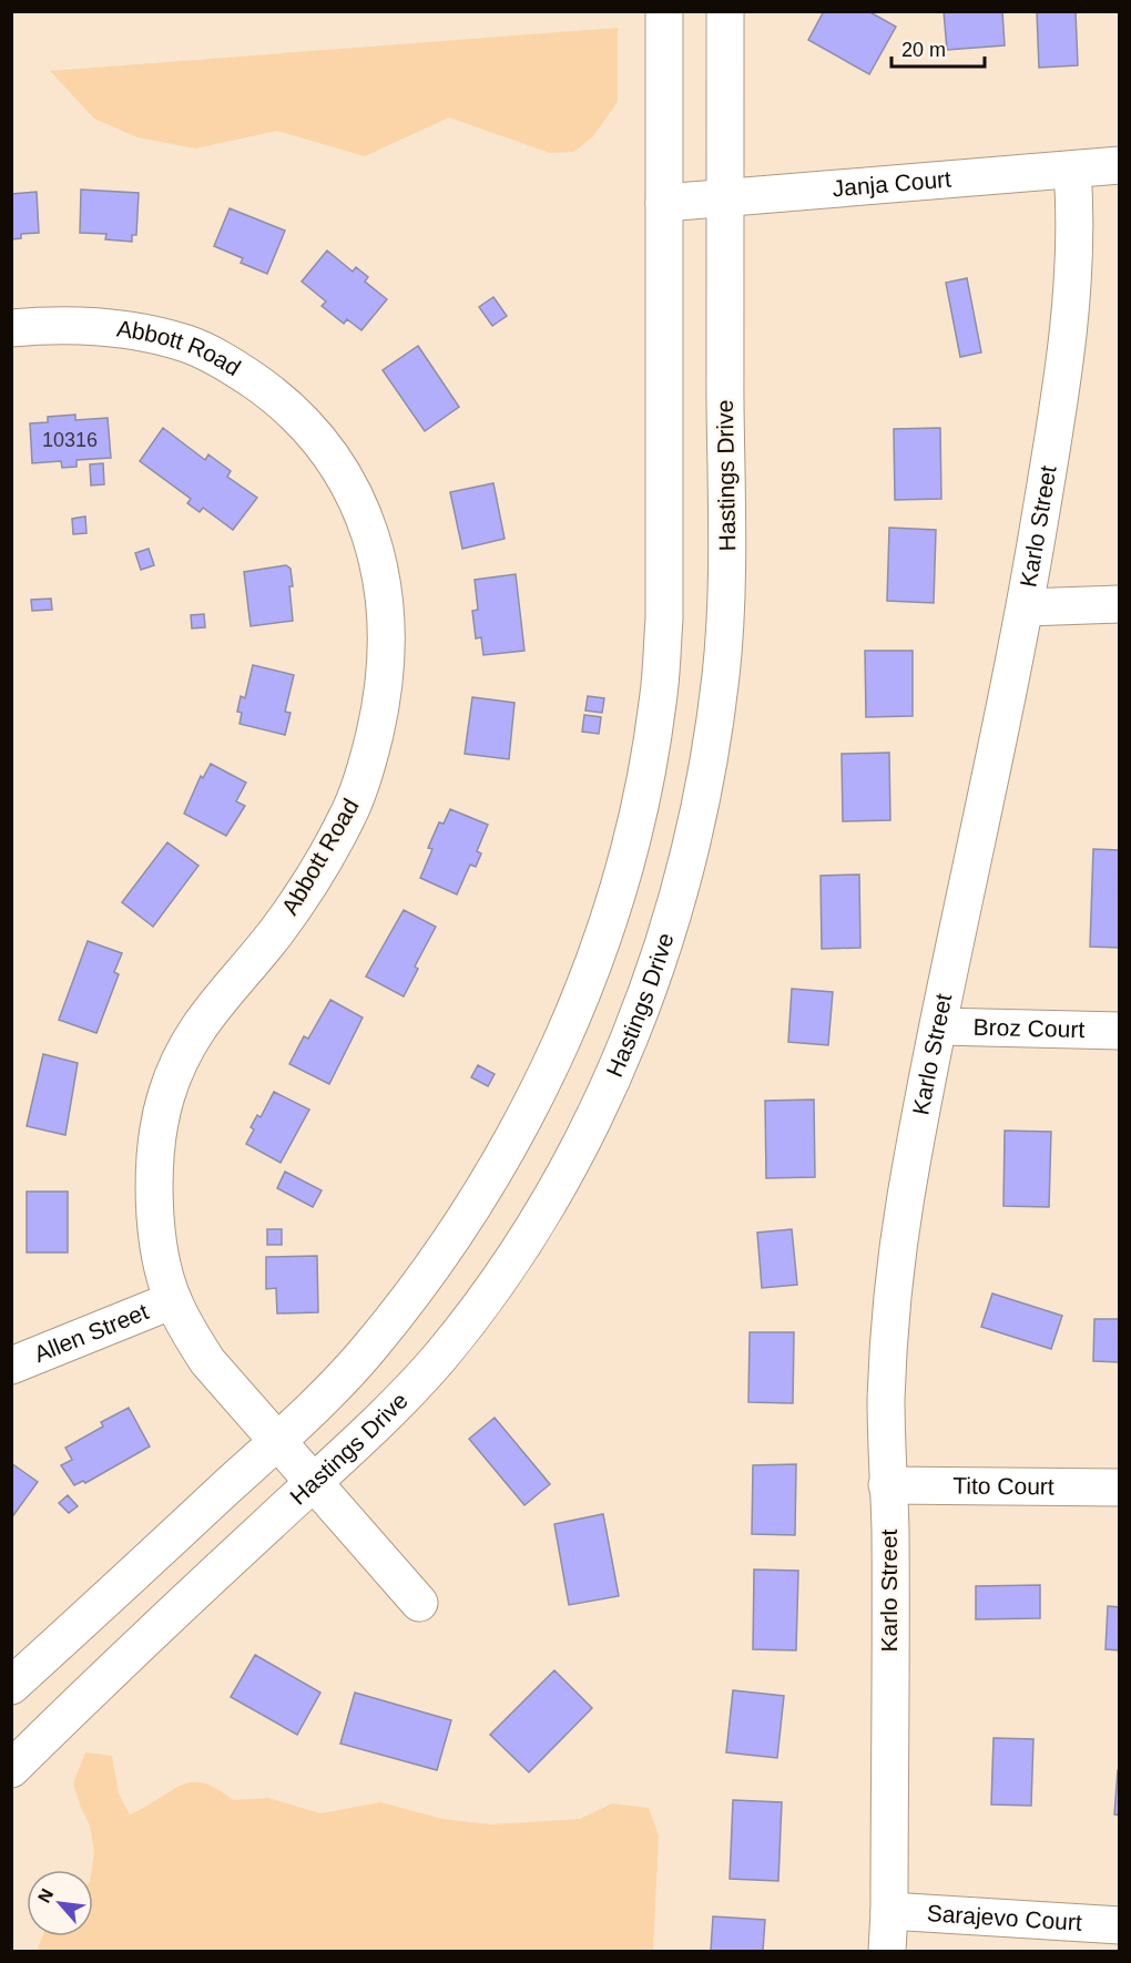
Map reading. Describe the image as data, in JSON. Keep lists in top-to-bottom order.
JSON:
{
  "streets": {
    "street": [
      "Janja Court",
      "Abbott Road",
      "Hastings Drive",
      "Karlo Street",
      "Broz Court",
      "Allen Street",
      "Tito Court",
      "Sarajevo Court"
    ]
  },
  "crossings": [
    ["Janja Court", "Hastings Drive"],
    ["Janja Court", "Karlo Street"],
    ["Abbott Road", "Hastings Drive"],
    ["Abbott Road", "Allen Street"],
    ["Karlo Street", "Broz Court"],
    ["Karlo Street", "Tito Court"],
    ["Karlo Street", "Sarajevo Court"]
  ],
  "house_numbers": ["10316"],
  "scale_bar": "20 m",
  "north": "top left"
}
